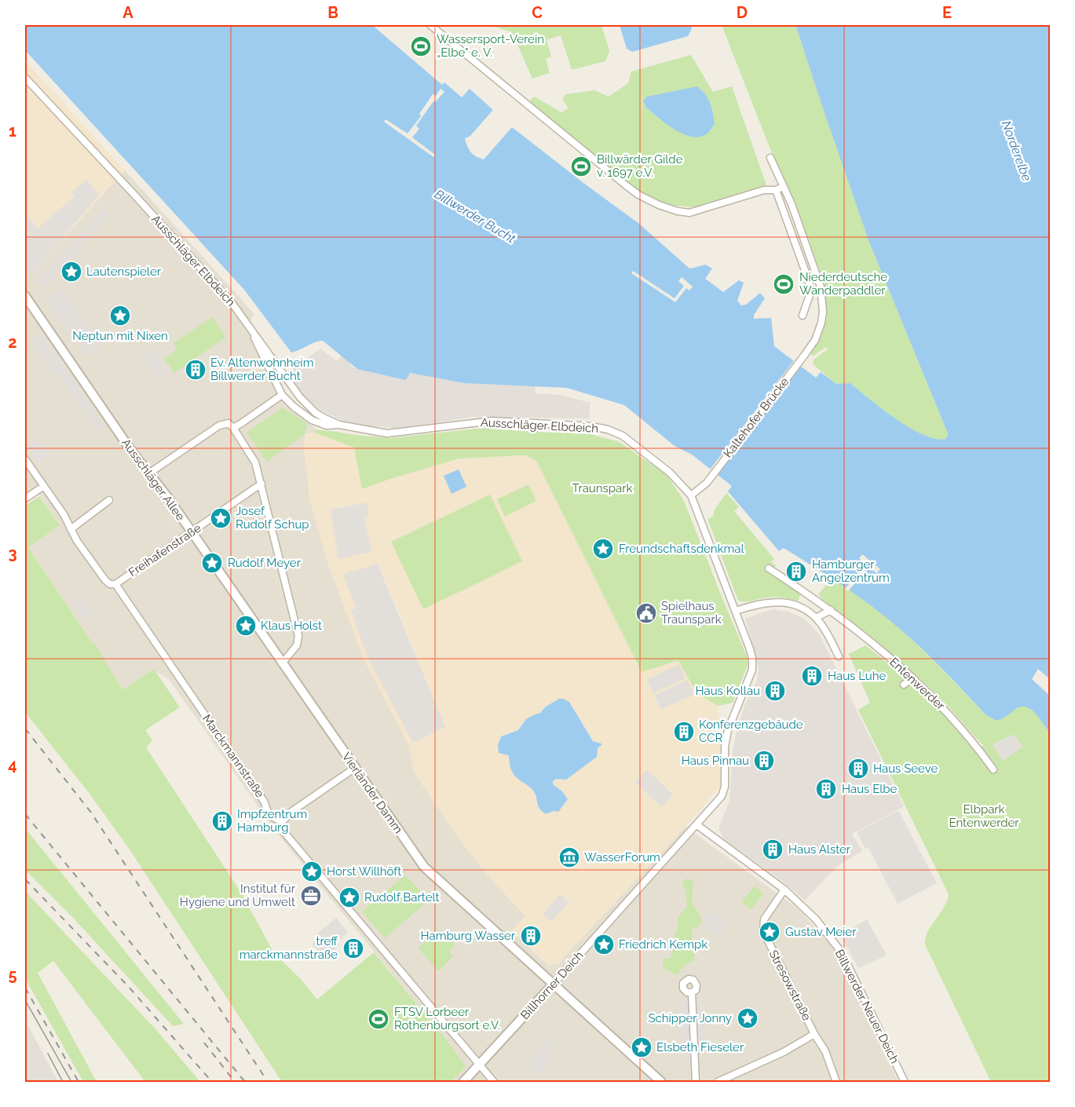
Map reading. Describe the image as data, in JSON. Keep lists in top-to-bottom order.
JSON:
{
  "streets": {
    "street": [
      "Ausschläger Elbdeich",
      "Kaltehofer Brücke",
      "Ausschläger Allee",
      "Freihafenstraße",
      "Entenwerder",
      "Marckmannstraße",
      "Vierländer Damm",
      "Billhorner Deich",
      "Stresowstraße",
      "Billwerder Neuer Deich"
    ]
  },
  "crossings": [
    ["Ausschläger Elbdeich", "Kaltehofer Brücke"],
    ["Ausschläger Elbdeich", "Billhorner Deich"],
    ["Ausschläger Elbdeich", "Billwerder Neuer Deich"],
    ["Ausschläger Allee", "Freihafenstraße"],
    ["Ausschläger Allee", "Vierländer Damm"],
    ["Freihafenstraße", "Marckmannstraße"],
    ["Marckmannstraße", "Billhorner Deich"],
    ["Vierländer Damm", "Billhorner Deich"],
    ["Billhorner Deich", "Billwerder Neuer Deich"],
    ["Stresowstraße", "Billwerder Neuer Deich"]
  ],
  "water": ["Norderelbe", "Billwerder Bucht"],
  "parks": ["Traunspark", "Elbpark Entenwerder"],
  "places": {
    "sports": [
      "Wassersport-Verein „Elbe\" e. V.",
      "Billwärder Gilde v. 1697 e.V.",
      "Niederdeutsche Wanderpaddler",
      "FTSV Lorbeer Rothenburgsort e.V."
    ],
    "place": [
      "Lautenspieler",
      "Neptun mit Nixen",
      "Josef Rudolf Schup",
      "Freundschaftsdenkmal",
      "Rudolf Meyer",
      "Klaus Holst",
      "Horst Willhöft",
      "Rudolf Bartelt",
      "Gustav Meier",
      "Friedrich Kempk",
      "Schipper Jonny",
      "Elsbeth Fieseler"
    ],
    "building": [
      "Ev. Altenwohnheim Billwerder Bucht",
      "Hamburger Angelzentrum",
      "Haus Luhe",
      "Haus Kollau",
      "Konferenzgebäude CCR",
      "Haus Pinnau",
      "Haus Seeve",
      "Haus Elbe",
      "Impfzentrum Hamburg",
      "Haus Alster",
      "Hamburg Wasser",
      "treff marckmannstraße"
    ],
    "public building": ["Spielhaus Traunspark"],
    "museum": ["WasserForum"],
    "office": ["Institut für Hygiene und Umwelt"]
  },
  "grid": {
    "columns": [
      "A",
      "B",
      "C",
      "D",
      "E"
    ],
    "rows": [
      "1",
      "2",
      "3",
      "4",
      "5"
    ]
  }
}
